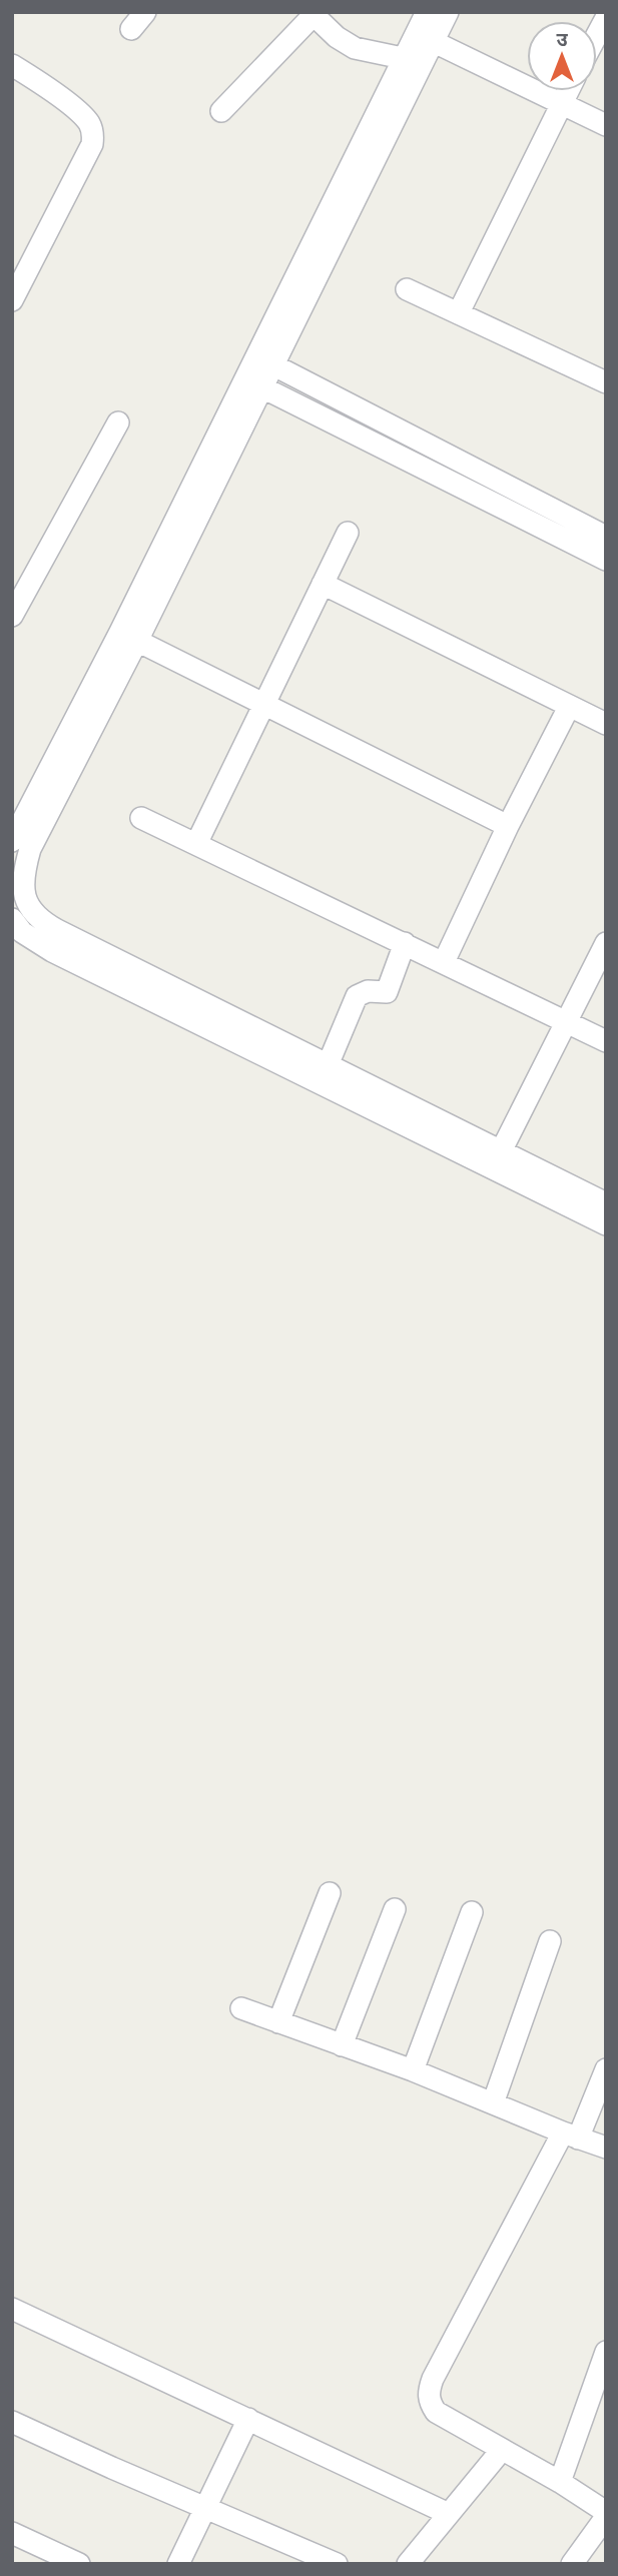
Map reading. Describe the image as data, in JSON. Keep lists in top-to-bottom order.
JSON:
{
  "north": "top"
}
